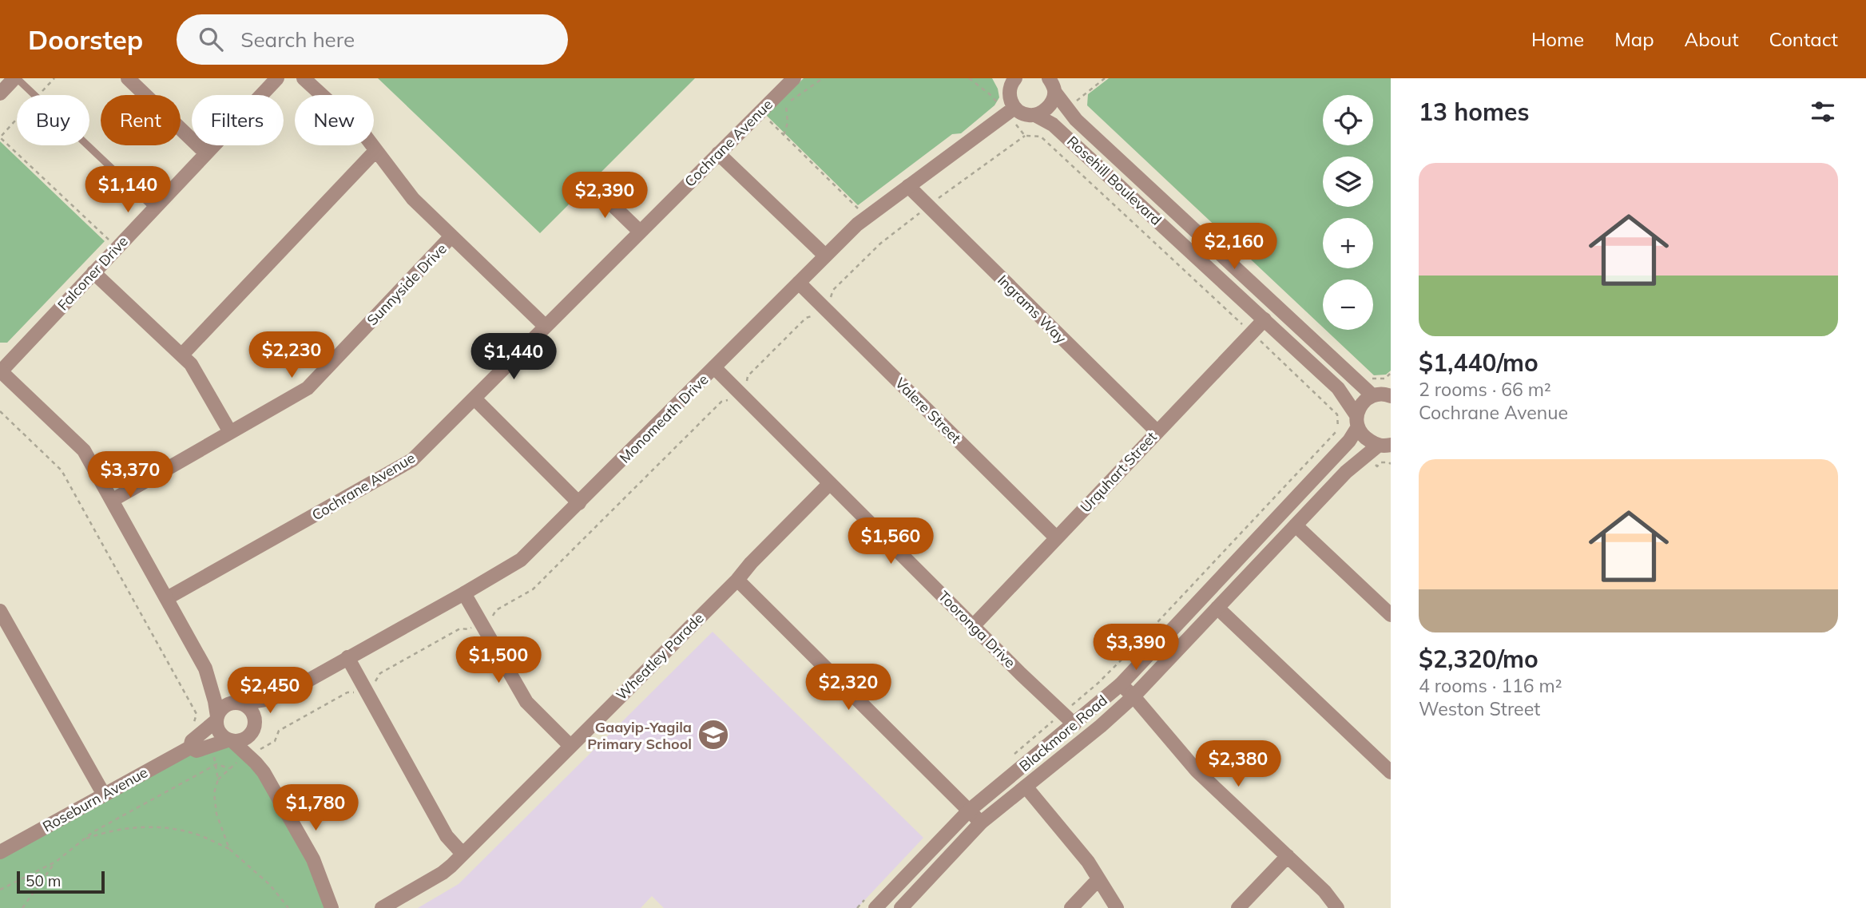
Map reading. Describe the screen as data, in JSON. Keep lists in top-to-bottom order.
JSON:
{
  "streets": {
    "street": [
      "Cochrane Avenue",
      "Rosehill Boulevard",
      "Falconer Drive",
      "Sunnyside Drive",
      "Ingrams Way",
      "Valere Street",
      "Monomeath Drive",
      "Urquhart Street",
      "Tooronga Drive",
      "Wheatley Parade",
      "Blackmore Road",
      "Roseburn Avenue"
    ]
  },
  "crossings": [
    ["Rosehill Boulevard", "Monomeath Drive"],
    ["Rosehill Boulevard", "Urquhart Street"],
    ["Rosehill Boulevard", "Blackmore Road"],
    ["Ingrams Way", "Monomeath Drive"],
    ["Ingrams Way", "Urquhart Street"],
    ["Valere Street", "Monomeath Drive"],
    ["Valere Street", "Urquhart Street"],
    ["Monomeath Drive", "Tooronga Drive"],
    ["Monomeath Drive", "Roseburn Avenue"],
    ["Urquhart Street", "Tooronga Drive"],
    ["Tooronga Drive", "Wheatley Parade"],
    ["Tooronga Drive", "Blackmore Road"]
  ],
  "places": {
    "school or university": ["Gaayip-Yagila Primary School"]
  },
  "scale_bar": "50 m",
  "page": {
    "header": "Doorstep",
    "search": "Search here",
    "nav": [
      "Home",
      "Map",
      "About",
      "Contact"
    ],
    "heading": "13 homes",
    "map_buttons": ["+", "−"],
    "chip": [
      "Buy",
      "Rent",
      "Filters",
      "New"
    ],
    "list": [
      {
        "name": "$1,440/mo",
        "note": "2 rooms · 66 m² · Cochrane Avenue"
      },
      {
        "name": "$2,320/mo",
        "note": "4 rooms · 116 m² · Weston Street"
      }
    ],
    "price": [
      "$1,140",
      "$2,390",
      "$2,160",
      "$2,230",
      "$1,440",
      "$3,370",
      "$1,560",
      "$3,390",
      "$1,500",
      "$2,320",
      "$2,450",
      "$2,380",
      "$1,780"
    ],
    "scale": "50 m"
  }
}
